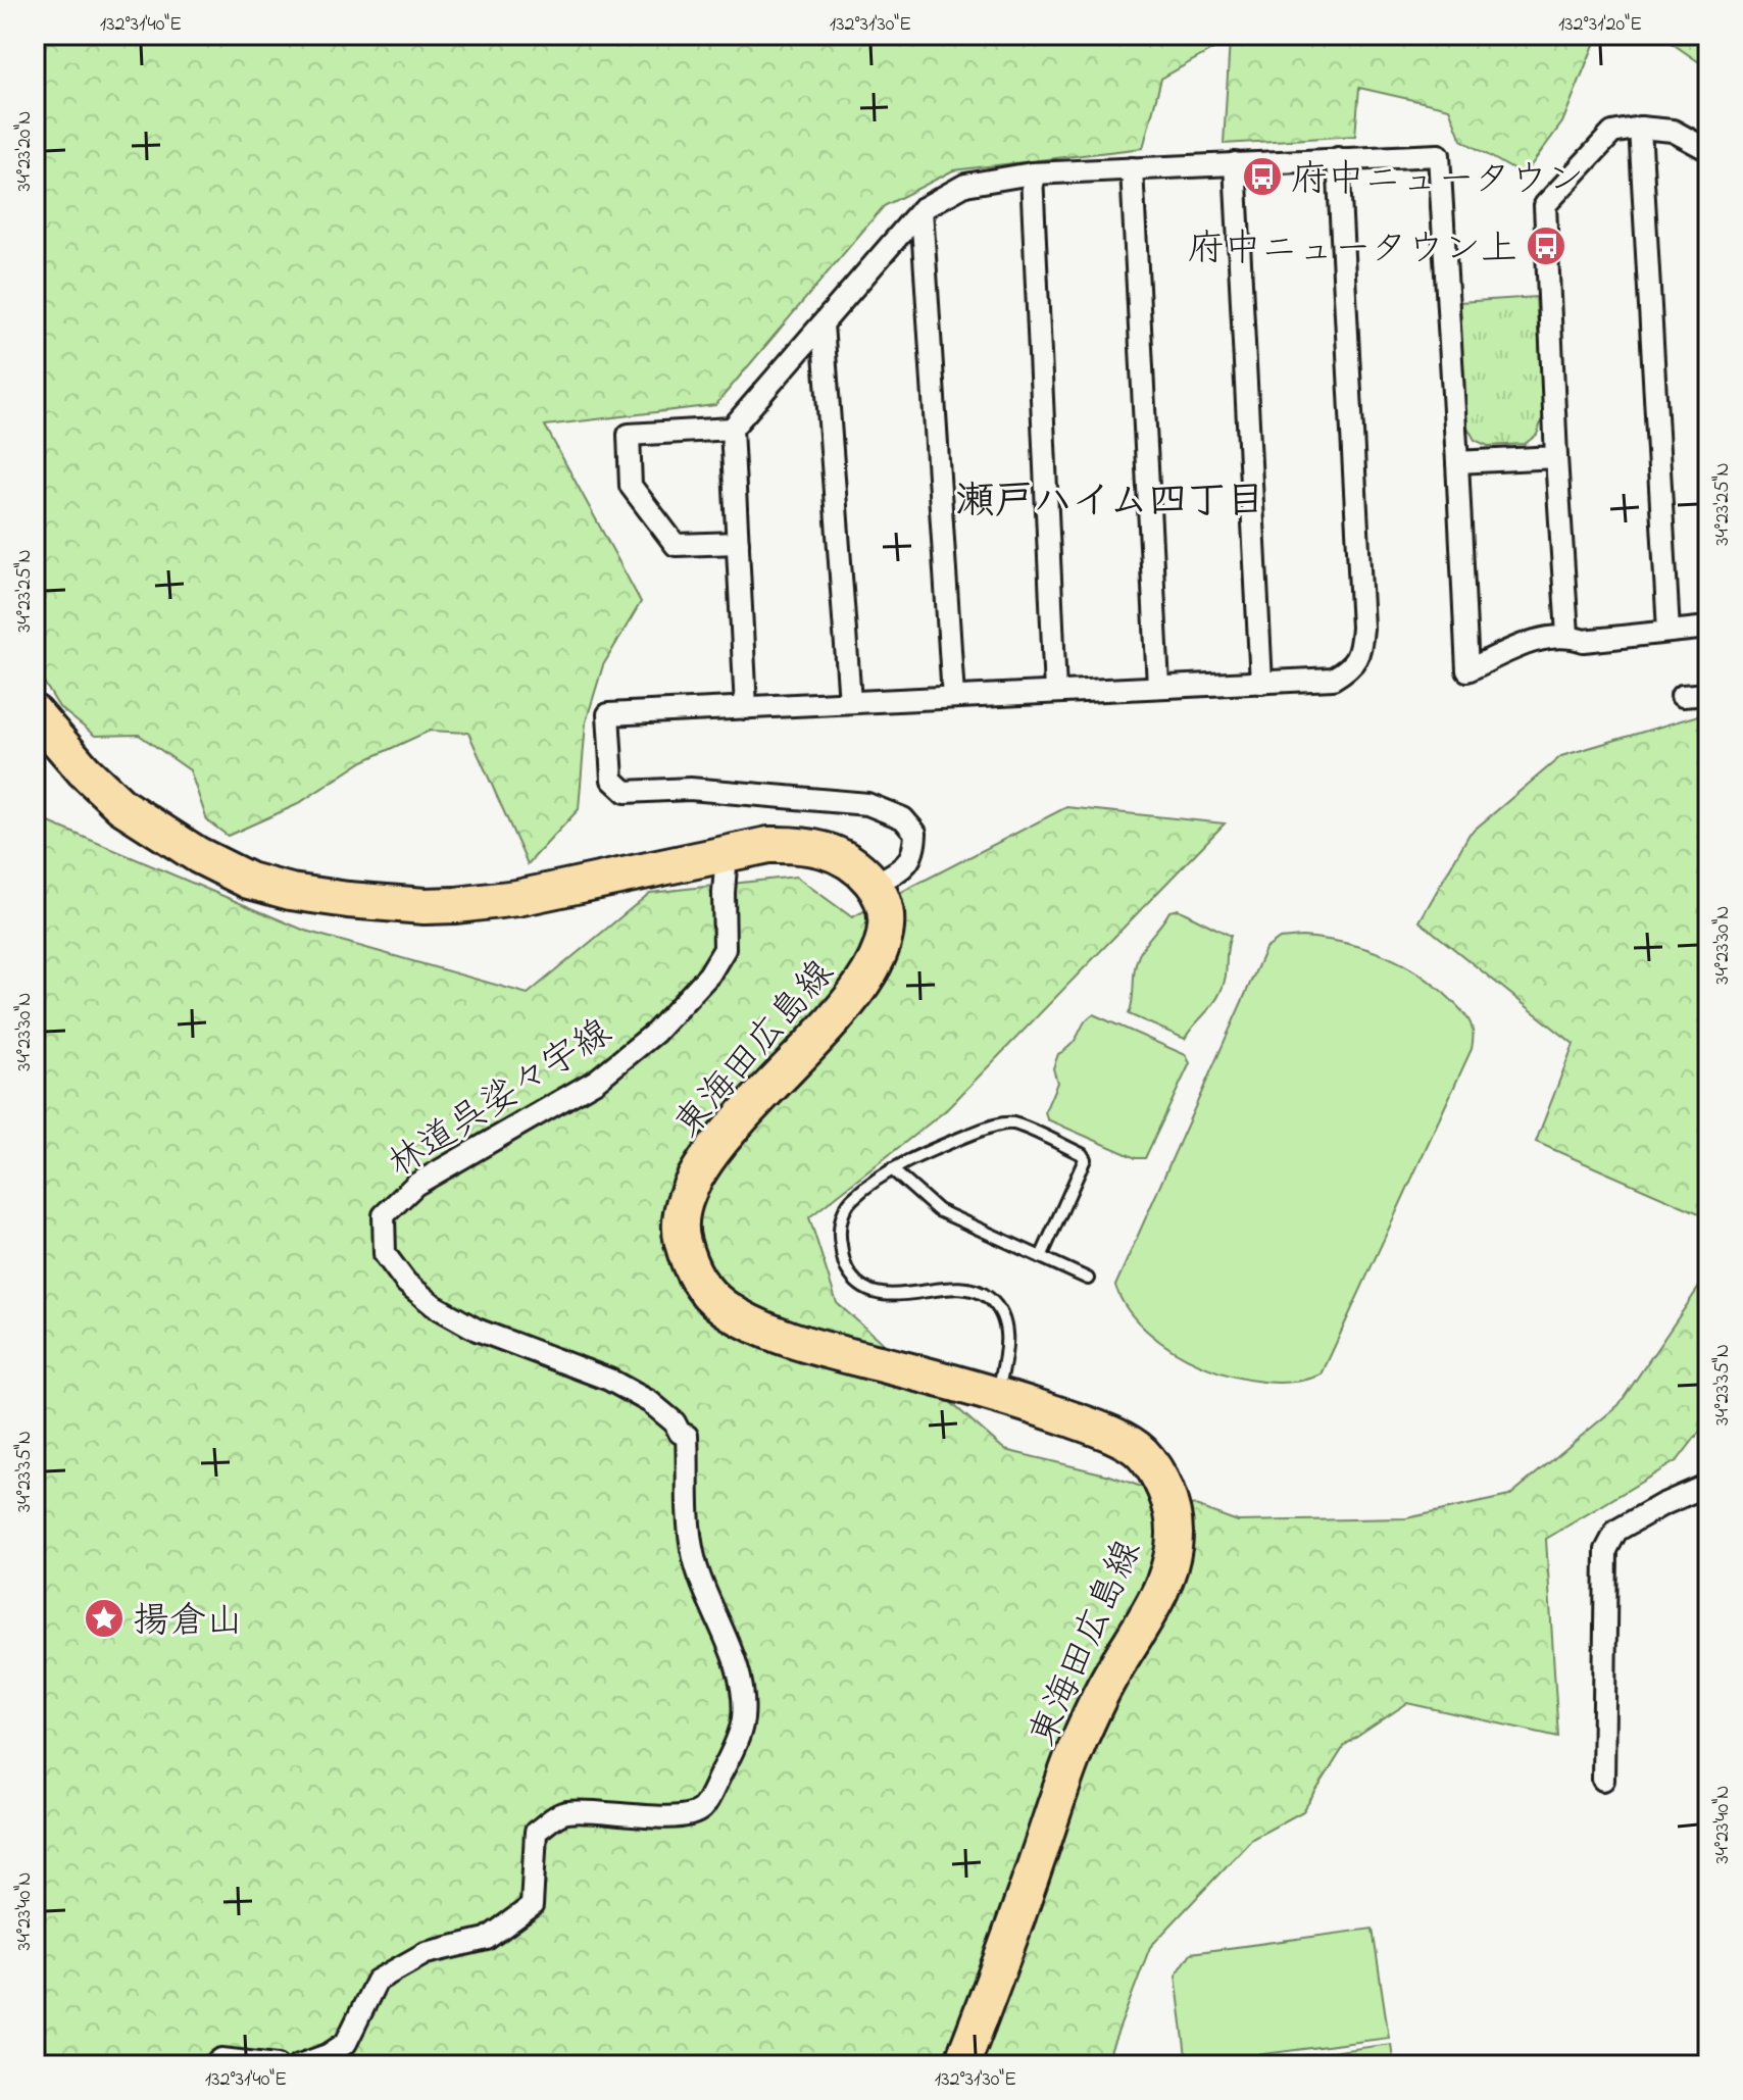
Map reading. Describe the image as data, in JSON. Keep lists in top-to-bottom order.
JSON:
{
  "streets": {
    "main road": ["東海田広島線"],
    "street": ["林道呉娑々宇線"]
  },
  "districts": ["瀬戸ハイム四丁目"],
  "places": {
    "bus stop": ["府中ニュータウン", "府中ニュータウン上"],
    "place": ["揚倉山"]
  },
  "coordinates": [
    "132°31'40\"E",
    "132°31'30\"E",
    "132°31'20\"E",
    "34°23'20\"N",
    "34°23'25\"N",
    "34°23'30\"N",
    "34°23'35\"N",
    "34°23'40\"N"
  ]
}
